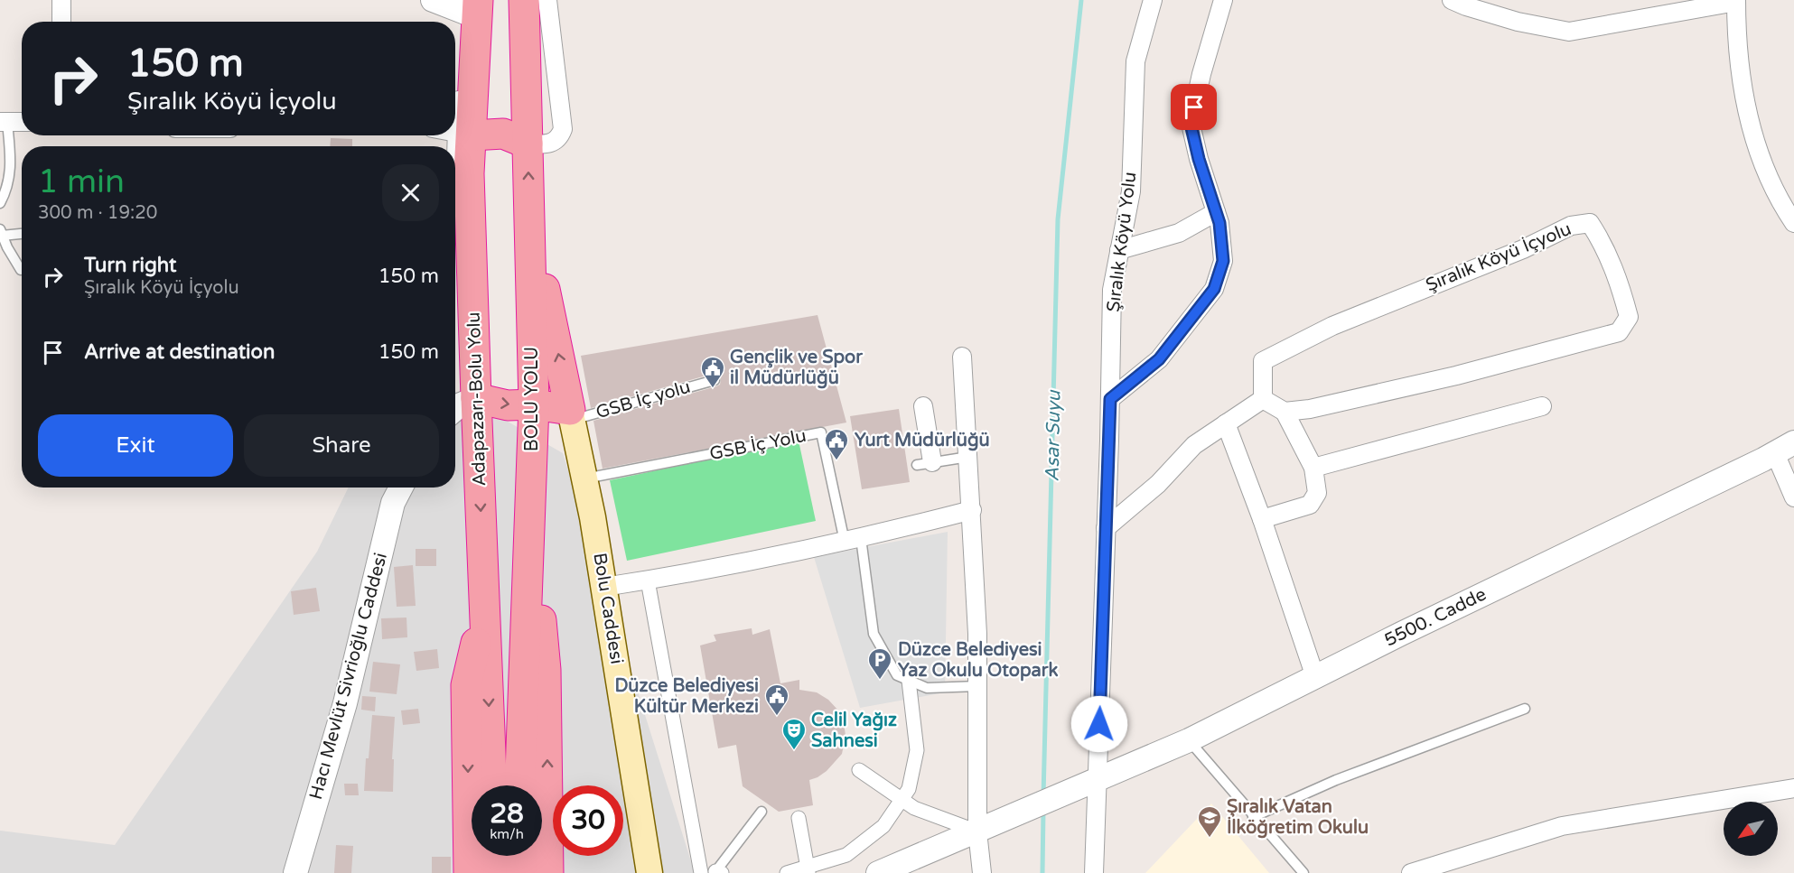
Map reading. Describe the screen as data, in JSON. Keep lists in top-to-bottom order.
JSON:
{
  "streets": {
    "highway": ["Adapazarı-Bolu Yolu", "BOLU YOLU"],
    "main road": ["Bolu Caddesi"],
    "street": [
      "Şıralık Köyü Yolu",
      "Şıralık Köyü İçyolu",
      "5500. Cadde",
      "Hacı Mevlüt Sivrioğlu Caddesi"
    ],
    "lane": ["GSB İç yolu", "GSB İç Yolu"]
  },
  "crossings": [
    ["Şıralık Köyü Yolu", "5500. Cadde"],
    ["GSB İç yolu", "Bolu Caddesi"],
    ["GSB İç Yolu", "Bolu Caddesi"]
  ],
  "water": ["Asar Suyu"],
  "places": {
    "public building": ["Gençlik ve Spor il Müdürlüğü", "Yurt Müdürlüğü", "Düzce Belediyesi Kültür Merkezi"],
    "parking": ["Düzce Belediyesi Yaz Okulu Otopark"],
    "theatre": ["Celil Yağız Sahnesi"],
    "school or university": ["Şıralık Vatan İlköğretim Okulu"]
  },
  "north": "bottom left",
  "page": {
    "turn": ["150 m", "Şıralık Köyü İçyolu"],
    "heading": ["1 min", "300 m · 19:20"],
    "list": [
      {
        "name": "Turn right",
        "note": "Şıralık Köyü İçyolu",
        "value": "150 m"
      },
      {
        "name": "Arrive at destination",
        "value": "150 m"
      }
    ],
    "buttons": ["Exit", "Share"],
    "speed": "28 km/h",
    "limit": "30"
  }
}
